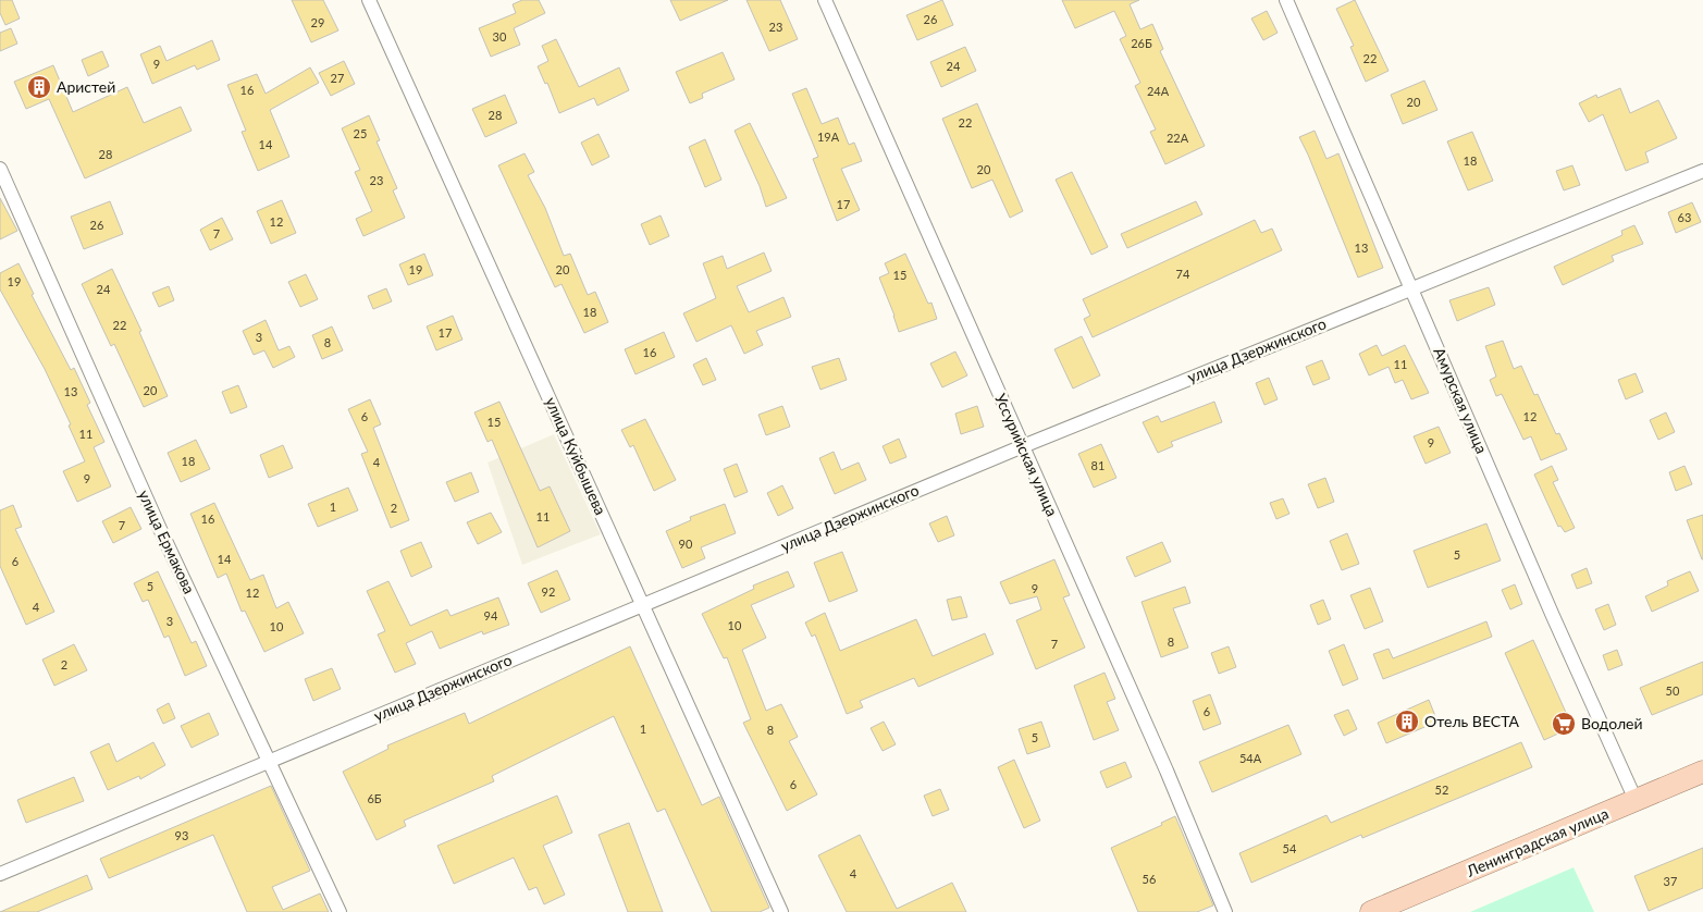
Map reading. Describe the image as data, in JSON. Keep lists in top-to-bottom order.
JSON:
{
  "streets": {
    "highway": ["Ленинградская улица"],
    "street": [
      "улица Дзержинского",
      "Амурская улица",
      "Уссурийская улица",
      "улица Куйбышева",
      "улица Ермакова"
    ]
  },
  "crossings": [
    ["улица Дзержинского", "Амурская улица"],
    ["улица Дзержинского", "Уссурийская улица"],
    ["улица Дзержинского", "улица Куйбышева"],
    ["улица Дзержинского", "улица Ермакова"],
    ["Амурская улица", "Ленинградская улица"]
  ],
  "places": {
    "building": ["Аристей", "Отель ВЕСТА"],
    "supermarket": ["Водолей"]
  },
  "house_numbers": [
    "26",
    "29",
    "23",
    "30",
    "26Б",
    "22",
    "9",
    "24",
    "27",
    "16",
    "24А",
    "20",
    "28",
    "22",
    "25",
    "19А",
    "22А",
    "14",
    "28",
    "18",
    "20",
    "23",
    "17",
    "63",
    "12",
    "26",
    "7",
    "13",
    "19",
    "20",
    "74",
    "15",
    "19",
    "24",
    "18",
    "22",
    "17",
    "3",
    "8",
    "16",
    "11",
    "20",
    "13",
    "6",
    "12",
    "15",
    "11",
    "9",
    "18",
    "4",
    "81",
    "9",
    "1",
    "2",
    "11",
    "16",
    "7",
    "90",
    "5",
    "14",
    "6",
    "5",
    "9",
    "92",
    "12",
    "4",
    "94",
    "3",
    "10",
    "10",
    "8",
    "7",
    "2",
    "50",
    "6",
    "1",
    "8",
    "5",
    "54А",
    "6",
    "52",
    "6Б",
    "93",
    "54",
    "4",
    "56",
    "37"
  ]
}
